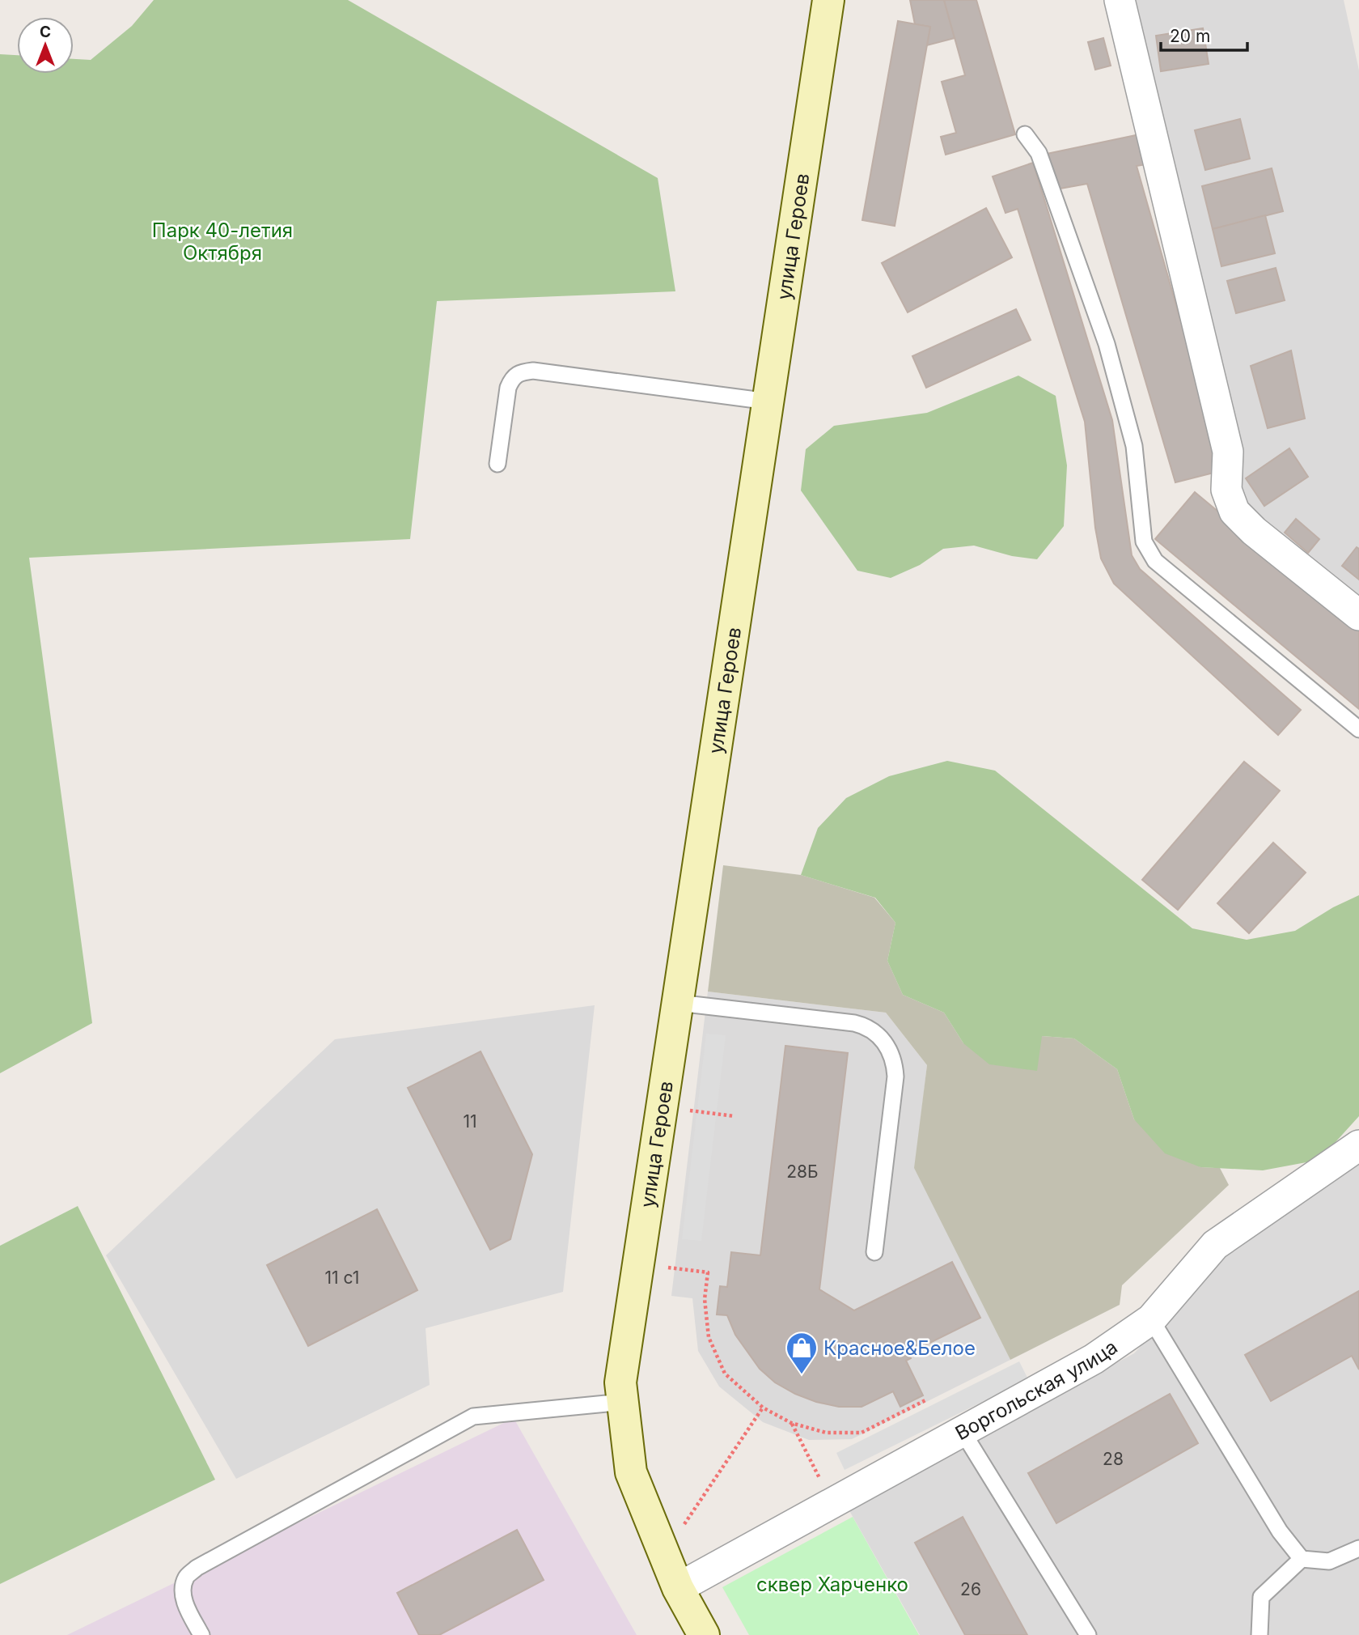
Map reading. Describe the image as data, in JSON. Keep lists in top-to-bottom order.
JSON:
{
  "streets": {
    "street": ["улица Героев", "Воргольская улица"]
  },
  "crossings": [
    ["улица Героев", "Воргольская улица"]
  ],
  "parks": ["Парк 40-летия Октября", "сквер Харченко"],
  "places": {
    "shop": ["Красное&Белое"]
  },
  "house_numbers": [
    "11",
    "28Б",
    "11 с1",
    "28",
    "26"
  ],
  "scale_bar": "20 m",
  "north": "top"
}
